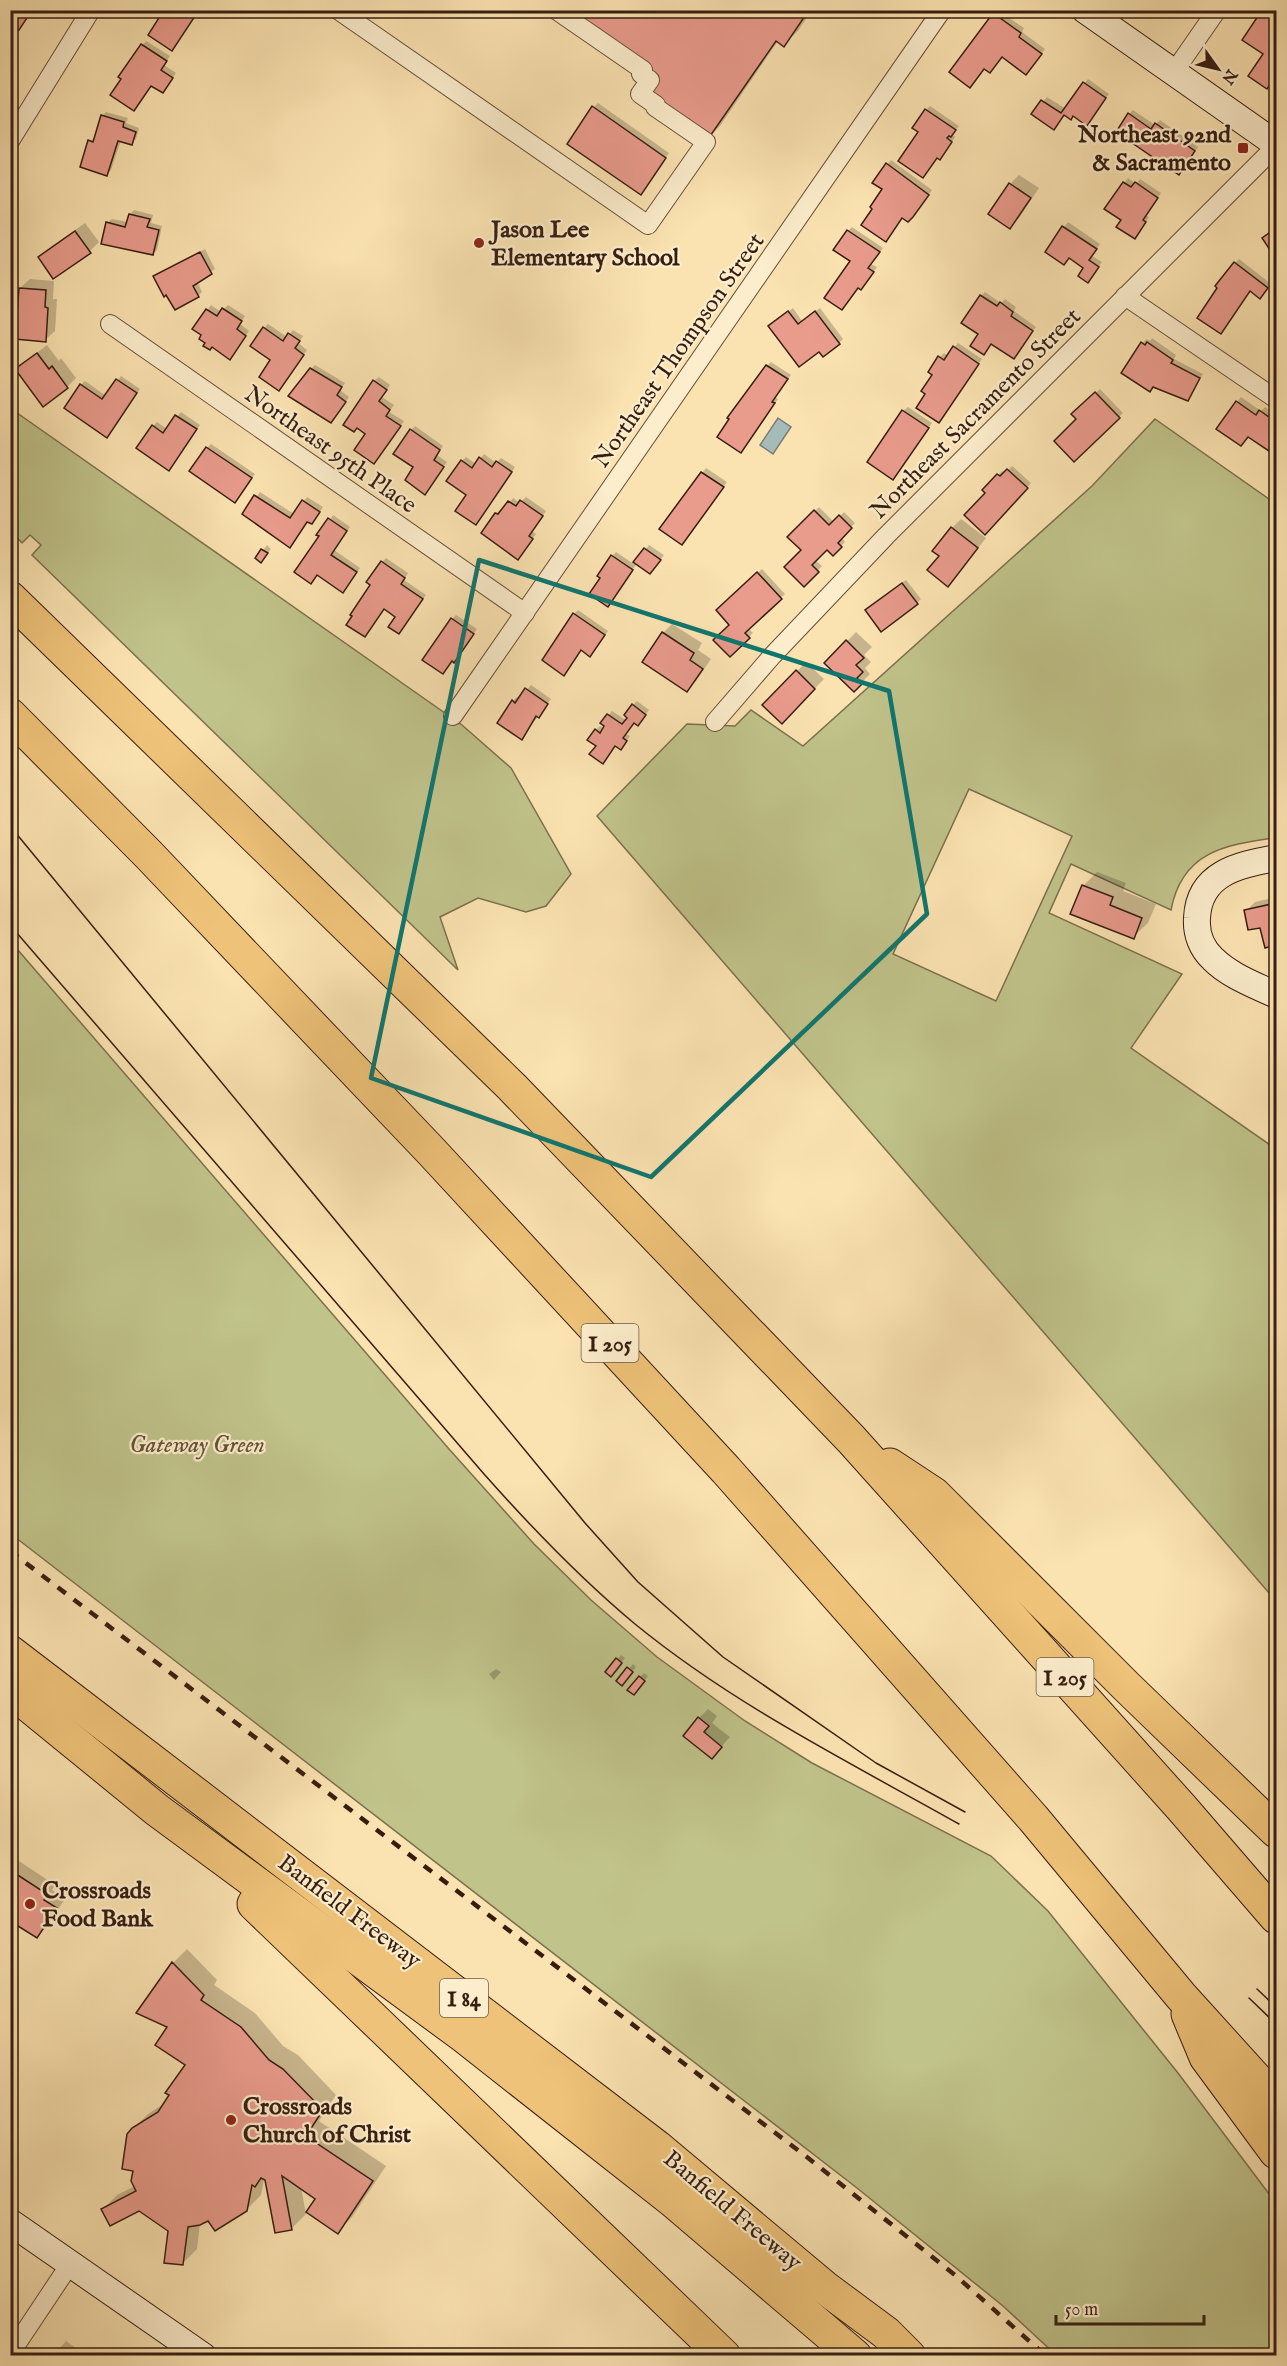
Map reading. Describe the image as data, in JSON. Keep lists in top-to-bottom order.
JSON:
{
  "streets": {
    "highway": ["I 205", "Banfield Freeway", "I 84"],
    "street": ["Northeast Thompson Street", "Northeast Sacramento Street", "Northeast 95th Place"]
  },
  "crossings": [
    ["Northeast Thompson Street", "Northeast 95th Place"]
  ],
  "parks": ["Gateway Green"],
  "places": {
    "transit": ["Northeast 92nd & Sacramento"],
    "other": ["Jason Lee Elementary School", "Crossroads Food Bank", "Crossroads Church of Christ"]
  },
  "scale_bar": "50 m",
  "north": "bottom right"
}
